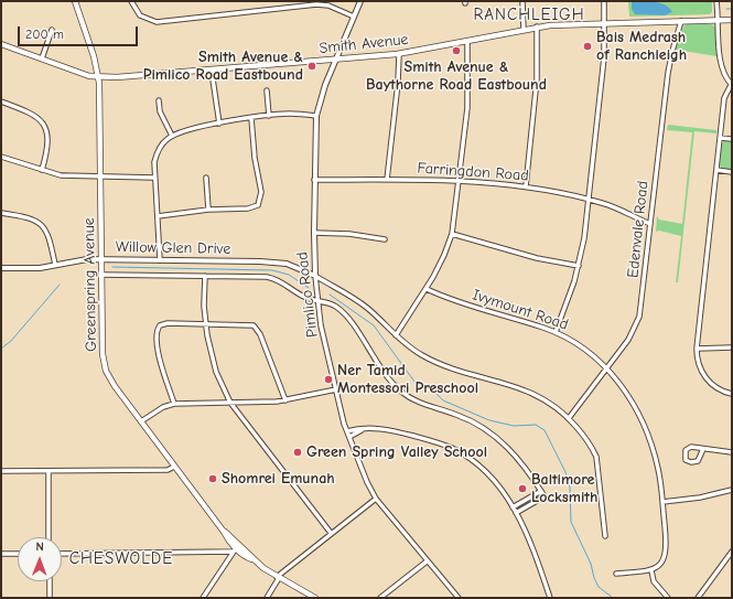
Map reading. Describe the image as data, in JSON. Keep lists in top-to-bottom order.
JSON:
{
  "streets": {
    "main road": ["Smith Avenue", "Greenspring Avenue"],
    "street": [
      "Farringdon Road",
      "Edenvale Road",
      "Willow Glen Drive",
      "Pimlico Road",
      "Ivymount Road"
    ]
  },
  "crossings": [
    ["Smith Avenue", "Edenvale Road"],
    ["Smith Avenue", "Greenspring Avenue"],
    ["Smith Avenue", "Pimlico Road"],
    ["Farringdon Road", "Edenvale Road"],
    ["Farringdon Road", "Pimlico Road"],
    ["Edenvale Road", "Ivymount Road"],
    ["Willow Glen Drive", "Greenspring Avenue"],
    ["Willow Glen Drive", "Pimlico Road"]
  ],
  "districts": ["RANCHLEIGH", "CHESWOLDE"],
  "places": [
    "Bais Medrash of Ranchleigh",
    "Smith Avenue & Baythorne Road Eastbound",
    "Smith Avenue & Pimlico Road Eastbound",
    "Ner Tamid Montessori Preschool",
    "Green Spring Valley School",
    "Shomrei Emunah",
    "Baltimore Locksmith"
  ],
  "scale_bar": "200 m",
  "north": "top"
}
